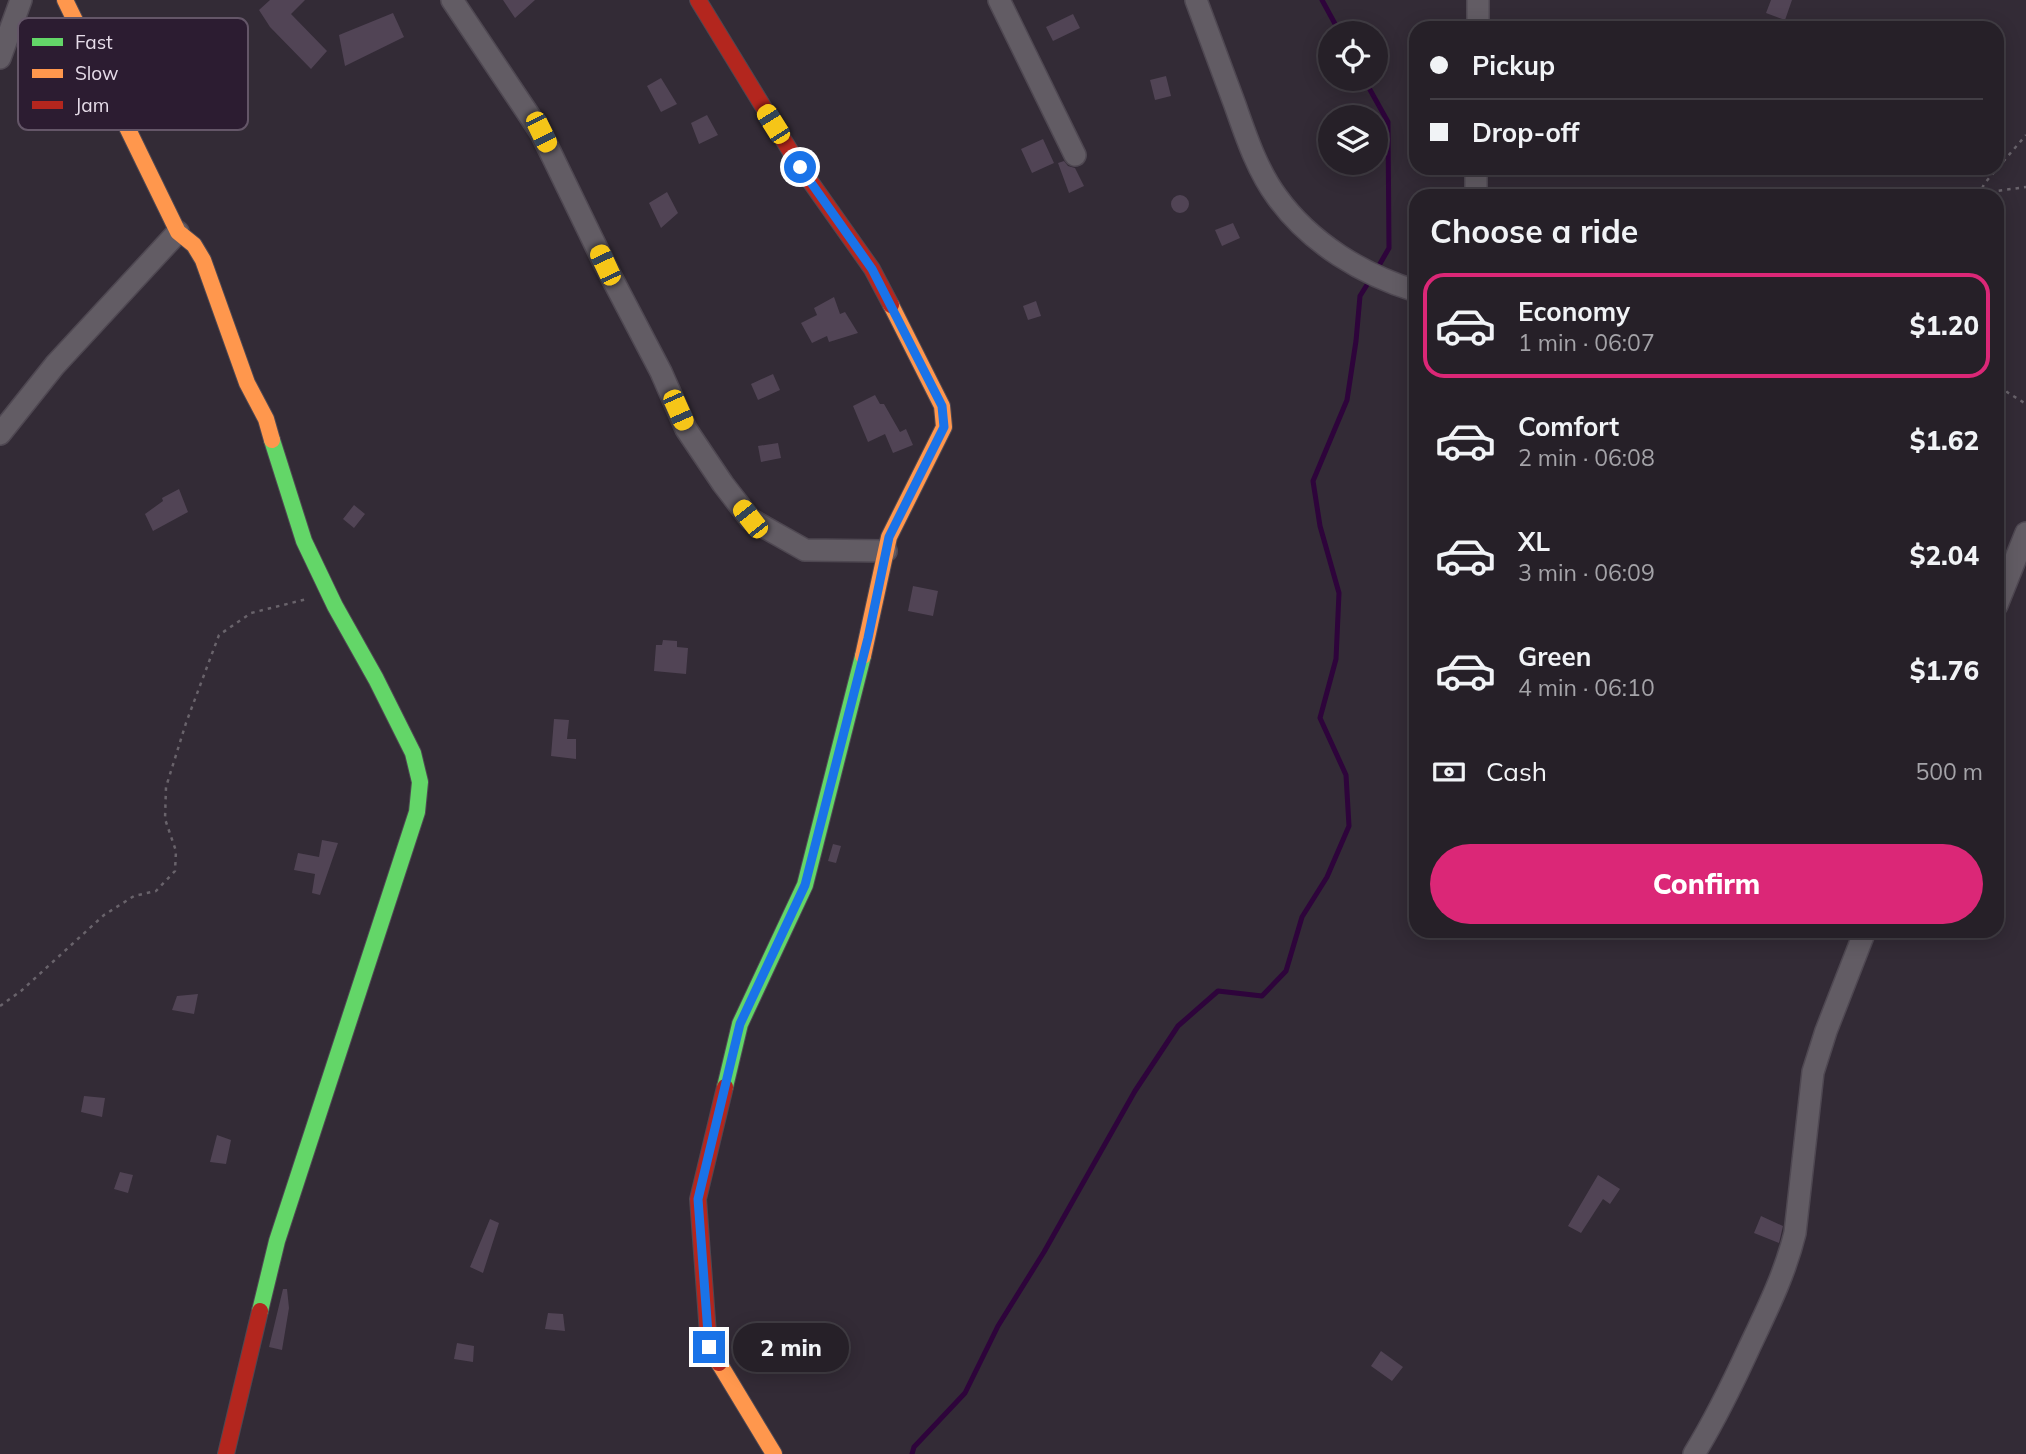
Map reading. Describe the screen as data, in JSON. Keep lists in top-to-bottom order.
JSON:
{
  "legend": ["Fast", "Slow", "Jam"],
  "page": {
    "banner": ["Pickup", "Drop-off"],
    "heading": "Choose a ride",
    "list": [
      {
        "name": "Economy",
        "note": "1 min · 06:07",
        "value": "$1.20"
      },
      {
        "name": "Comfort",
        "note": "2 min · 06:08",
        "value": "$1.62"
      },
      {
        "name": "XL",
        "note": "3 min · 06:09",
        "value": "$2.04"
      },
      {
        "name": "Green",
        "note": "4 min · 06:10",
        "value": "$1.76"
      }
    ],
    "pay": ["Cash", "500 m"],
    "buttons": "Confirm",
    "bubble": "2 min"
  }
}
